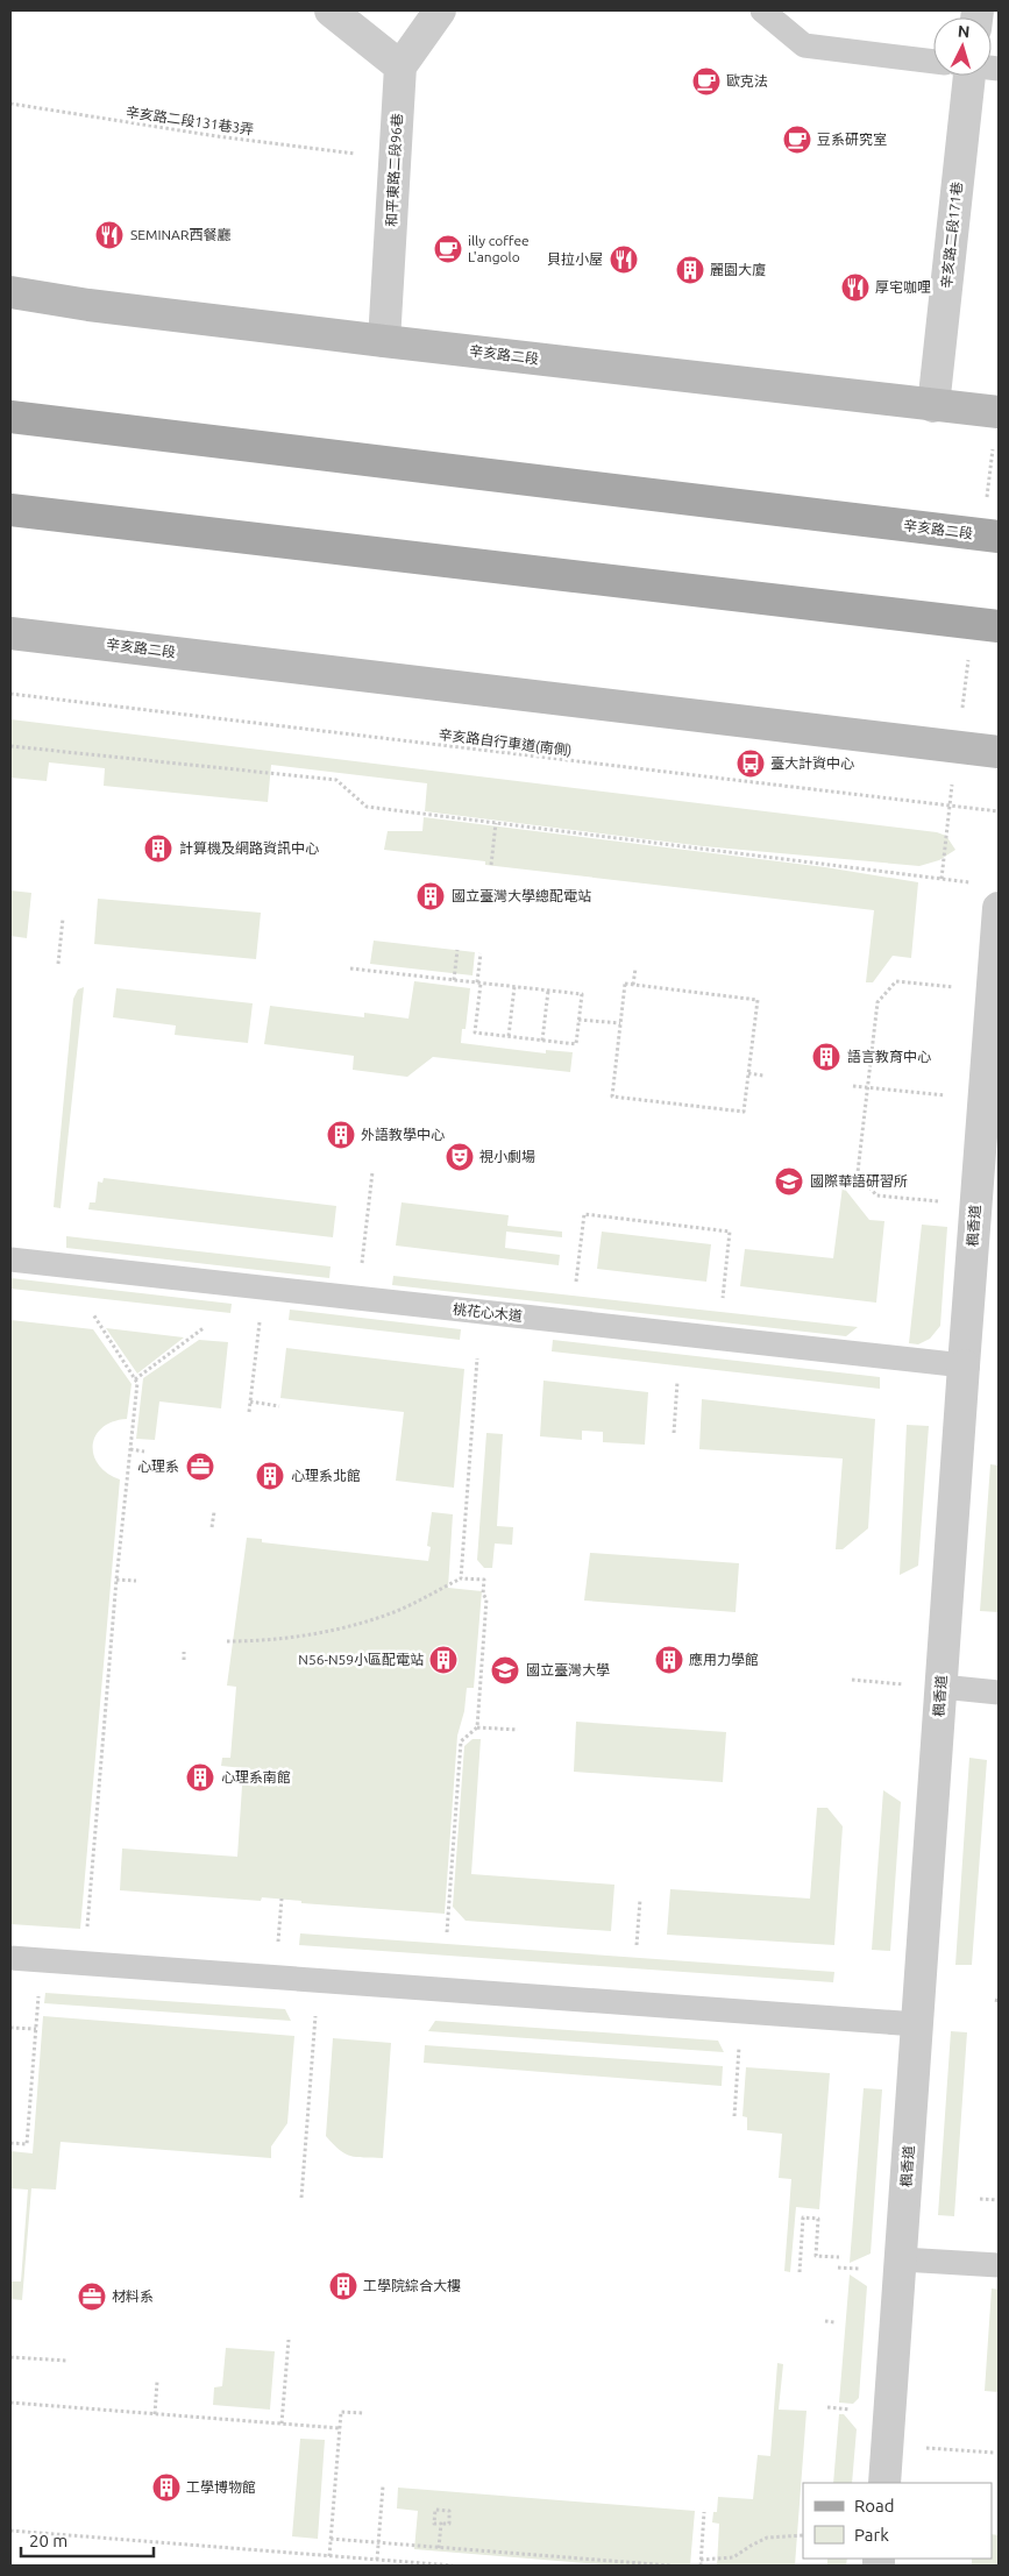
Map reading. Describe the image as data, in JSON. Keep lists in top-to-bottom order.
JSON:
{
  "streets": {
    "main road": ["辛亥路二段"],
    "street": ["和平東路二段96巷", "辛亥路二段171巷", "楓香道"],
    "lane": ["桃花心木道"],
    "path": ["辛亥路二段131巷3弄", "辛亥路自行車道(南側)"]
  },
  "crossings": [
    ["和平東路二段96巷", "辛亥路二段"],
    ["辛亥路二段171巷", "辛亥路二段"],
    ["楓香道", "桃花心木道"]
  ],
  "places": {
    "cafe": ["歐克法", "豆系研究室", "illy coffee L'angolo"],
    "restaurant": ["SEMINAR西餐廳", "貝拉小屋", "厚宅咖哩"],
    "building": [
      "麗園大廈",
      "計算機及網路資訊中心",
      "國立臺灣大學總配電站",
      "語言教育中心",
      "外語教學中心",
      "心理系北館",
      "N56-N59小區配電站",
      "應用力學館",
      "心理系南館",
      "工學院綜合大樓",
      "工學博物館"
    ],
    "bus stop": ["臺大計資中心"],
    "theatre": ["視小劇場"],
    "school or university": ["國際華語研習所", "國立臺灣大學"],
    "office": ["心理系", "材料系"]
  },
  "legend": ["Road", "Park"],
  "scale_bar": "20 m",
  "north": "top"
}
